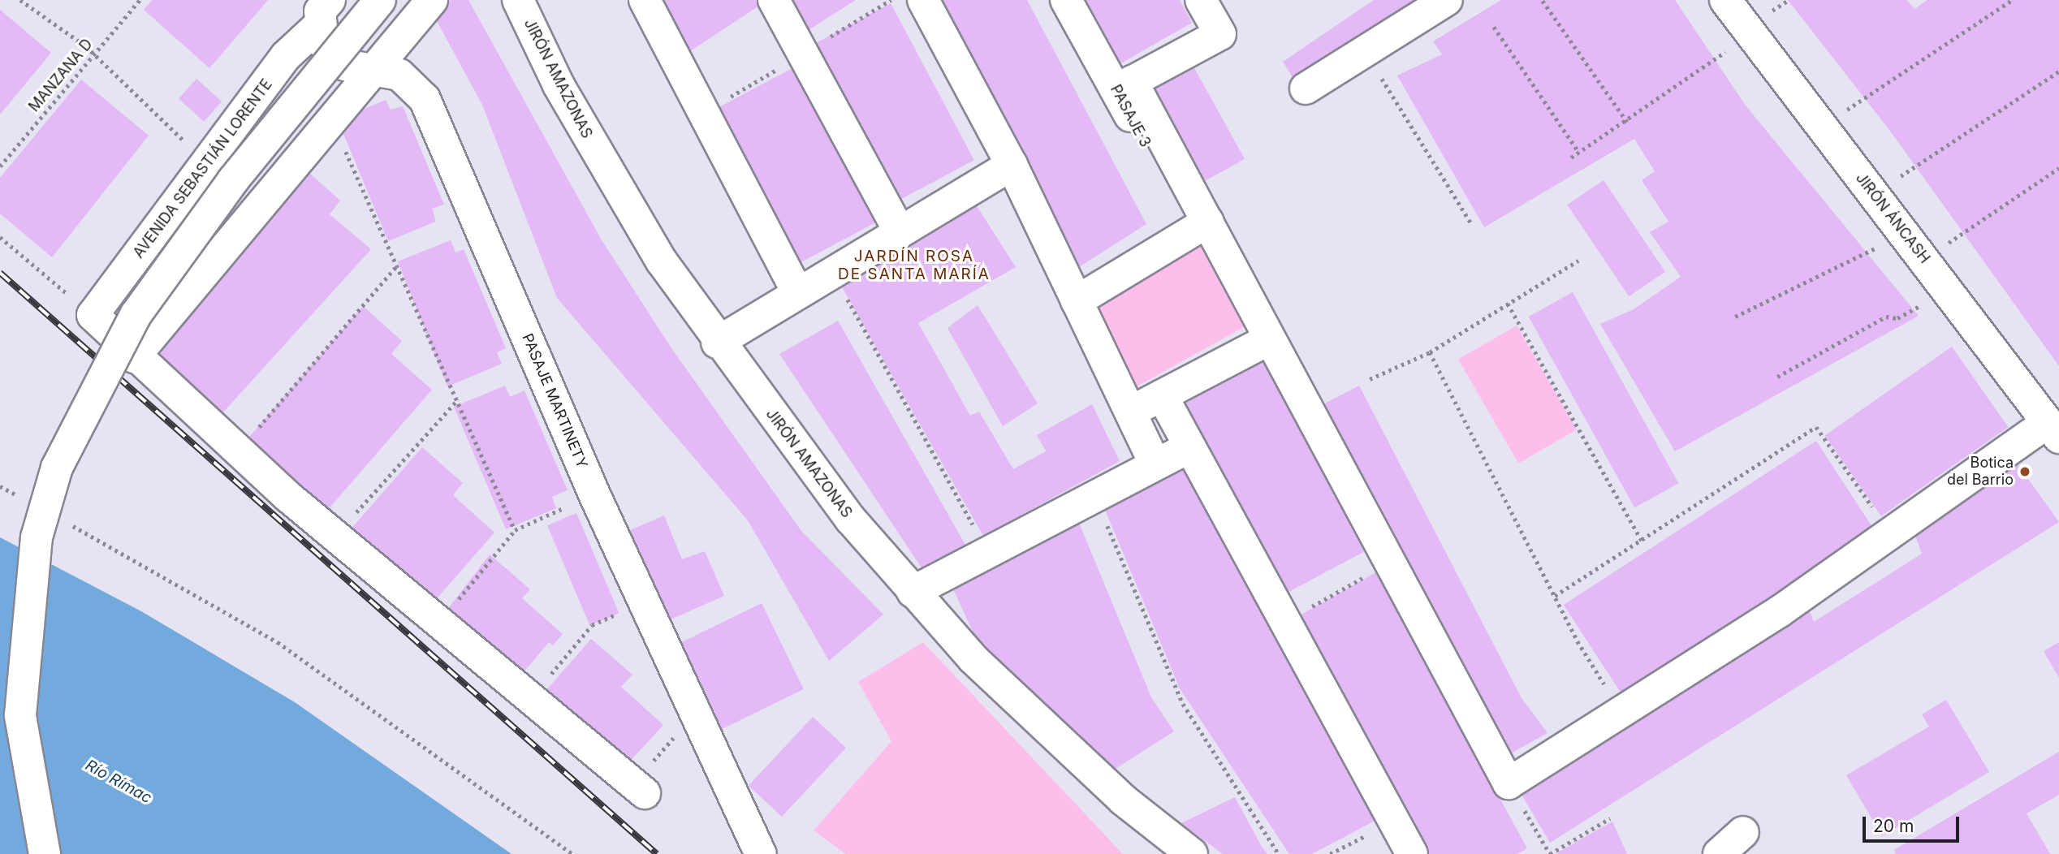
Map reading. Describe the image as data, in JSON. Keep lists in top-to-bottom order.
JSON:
{
  "streets": {
    "main road": [
      "JIRÓN AMAZONAS",
      "PASAJE 3",
      "AVENIDA SEBASTIÁN LORENTE",
      "JIRÓN ÁNCASH",
      "PASAJE MARTINETY"
    ],
    "path": ["MANZANA D"]
  },
  "crossings": [
    ["AVENIDA SEBASTIÁN LORENTE", "PASAJE MARTINETY"]
  ],
  "districts": ["JARDÍN ROSA DE SANTA MARÍA"],
  "water": ["Río Rímac"],
  "places": ["Botica del Barrio"],
  "scale_bar": "20 m"
}
